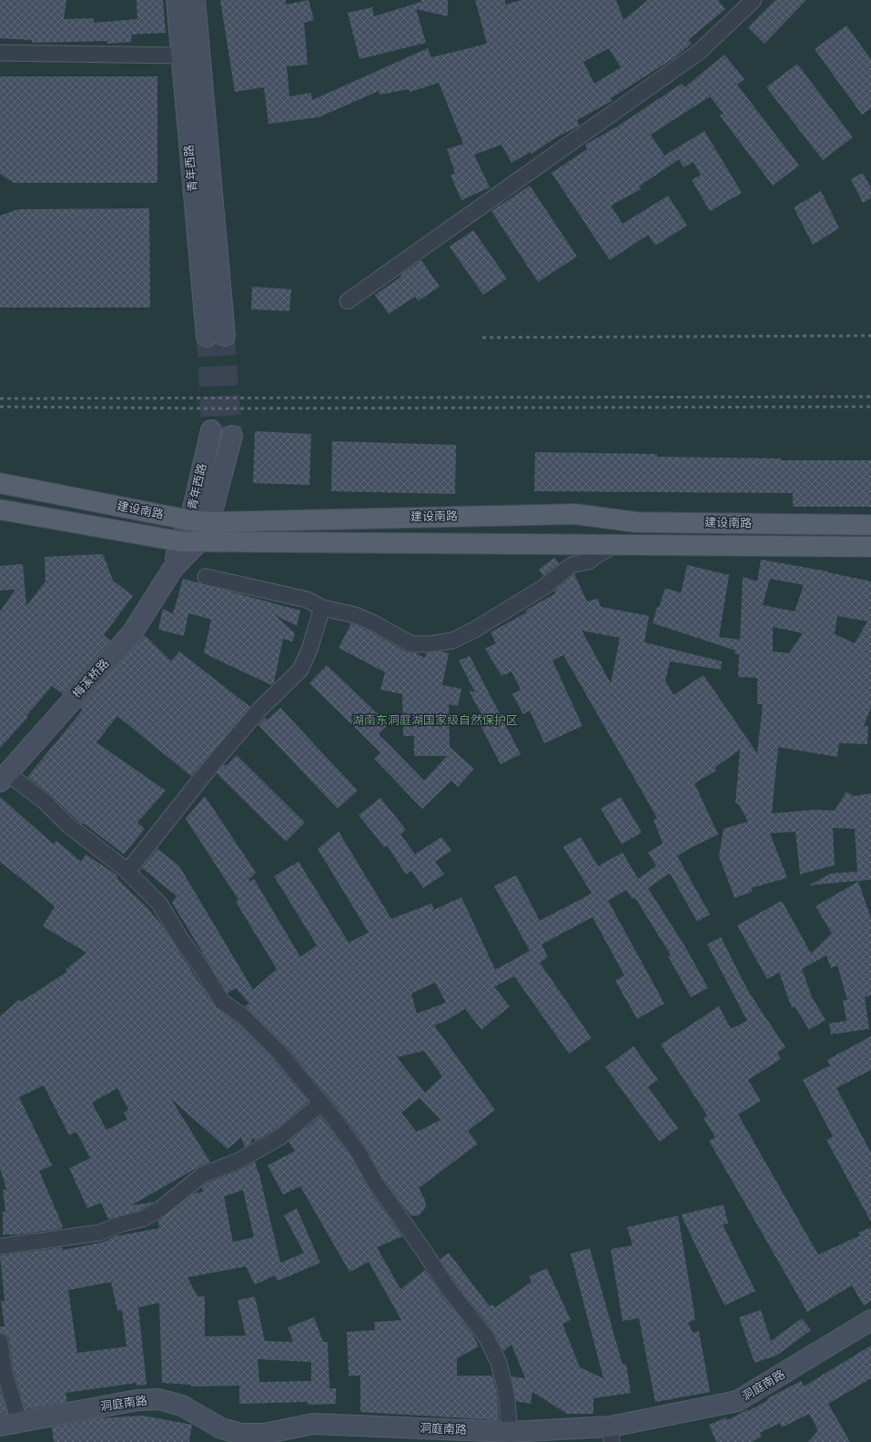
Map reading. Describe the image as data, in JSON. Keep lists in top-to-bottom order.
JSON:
{
  "streets": {
    "main road": [
      "青年西路",
      "建设南路",
      "梅溪桥路",
      "洞庭南路"
    ]
  },
  "crossings": [
    ["青年西路", "建设南路"],
    ["青年西路", "梅溪桥路"]
  ],
  "parks": ["湖南东洞庭湖国家级自然保护区"]
}
